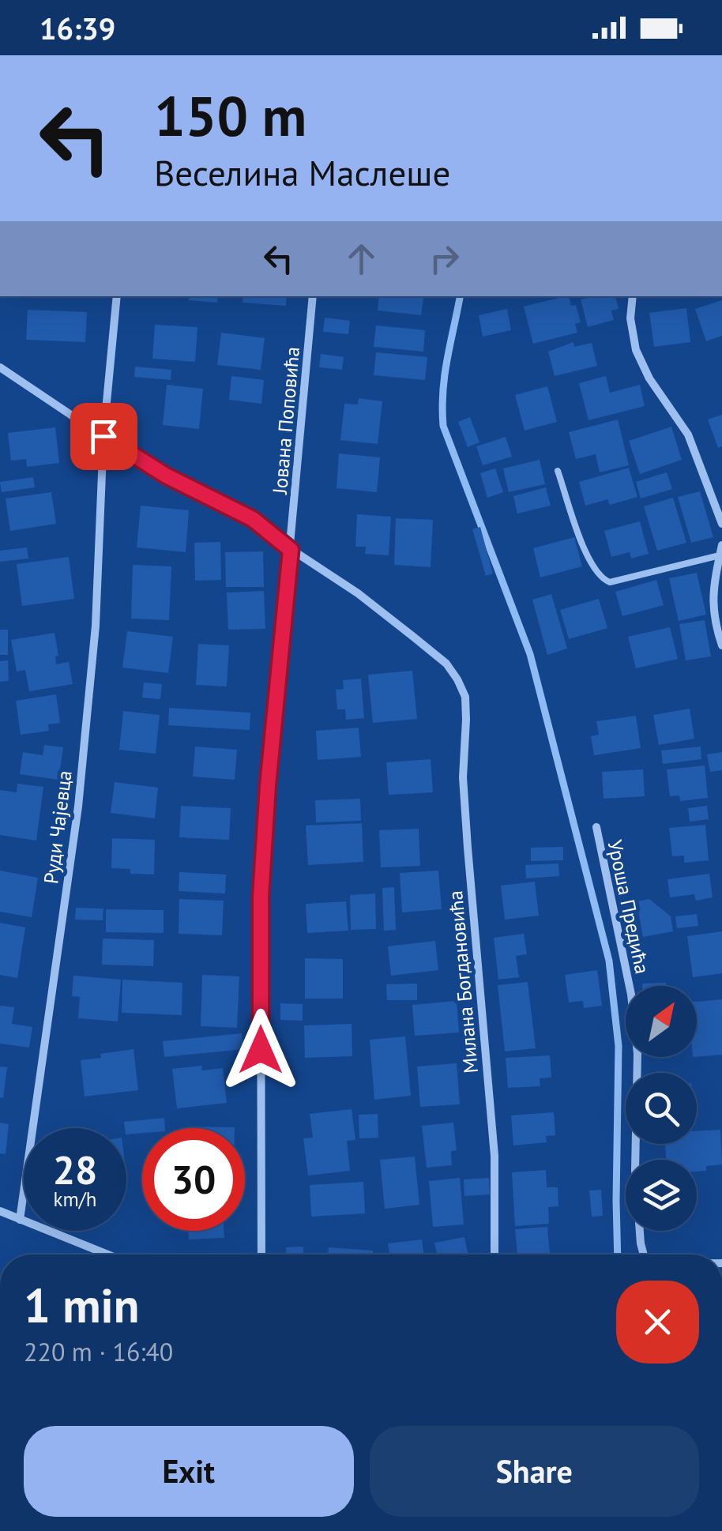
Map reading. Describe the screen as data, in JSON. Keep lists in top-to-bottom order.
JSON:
{
  "streets": {
    "street": [
      "Јована Поповића",
      "Руди Чајевца",
      "Уроша Предића",
      "Милана Богдановића"
    ]
  },
  "crossings": [
    ["Јована Поповића", "Милана Богдановића"]
  ],
  "north": "top right",
  "page": {
    "status": "16:39",
    "turn": ["150 m", "Веселина Маслеше"],
    "speed": "28 km/h",
    "limit": "30",
    "heading": ["1 min", "220 m · 16:40"],
    "buttons": ["Exit", "Share"]
  }
}
